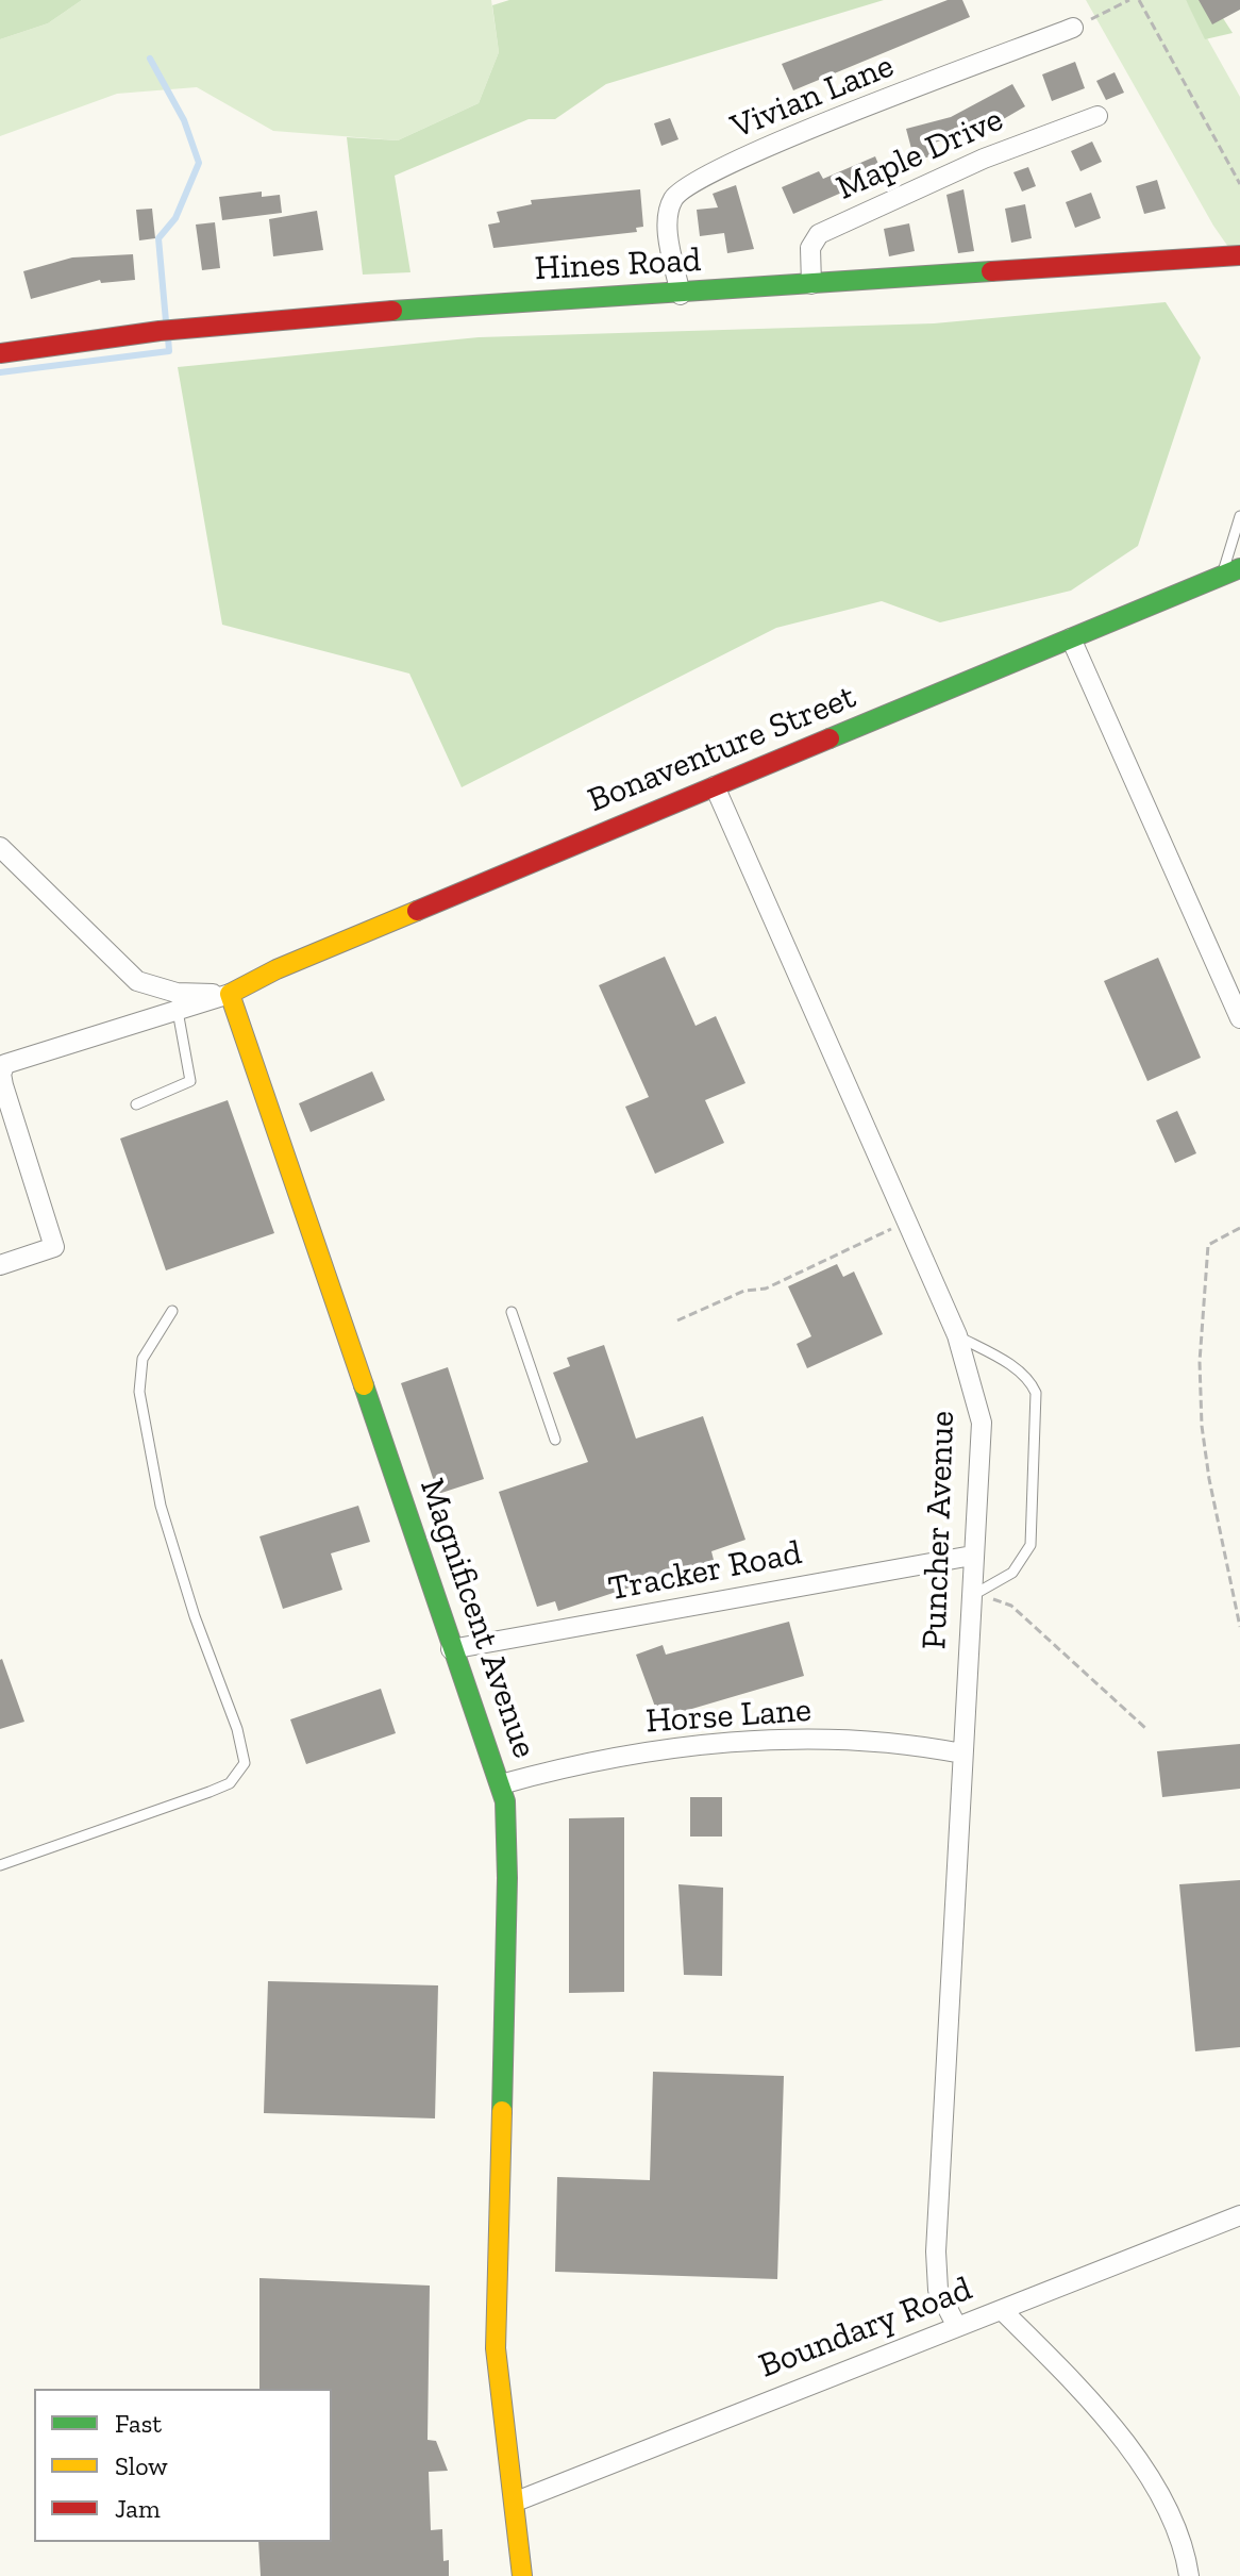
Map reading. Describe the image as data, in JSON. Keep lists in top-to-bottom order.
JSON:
{
  "streets": {
    "street": [
      "Vivian Lane",
      "Maple Drive",
      "Hines Road",
      "Bonaventure Street",
      "Puncher Avenue",
      "Tracker Road",
      "Magnificent Avenue",
      "Horse Lane",
      "Boundary Road"
    ]
  },
  "crossings": [
    ["Vivian Lane", "Hines Road"],
    ["Maple Drive", "Hines Road"],
    ["Bonaventure Street", "Puncher Avenue"],
    ["Bonaventure Street", "Magnificent Avenue"],
    ["Puncher Avenue", "Tracker Road"],
    ["Puncher Avenue", "Horse Lane"],
    ["Puncher Avenue", "Boundary Road"],
    ["Tracker Road", "Magnificent Avenue"],
    ["Magnificent Avenue", "Horse Lane"],
    ["Magnificent Avenue", "Boundary Road"]
  ],
  "legend": ["Fast", "Slow", "Jam"]
}
